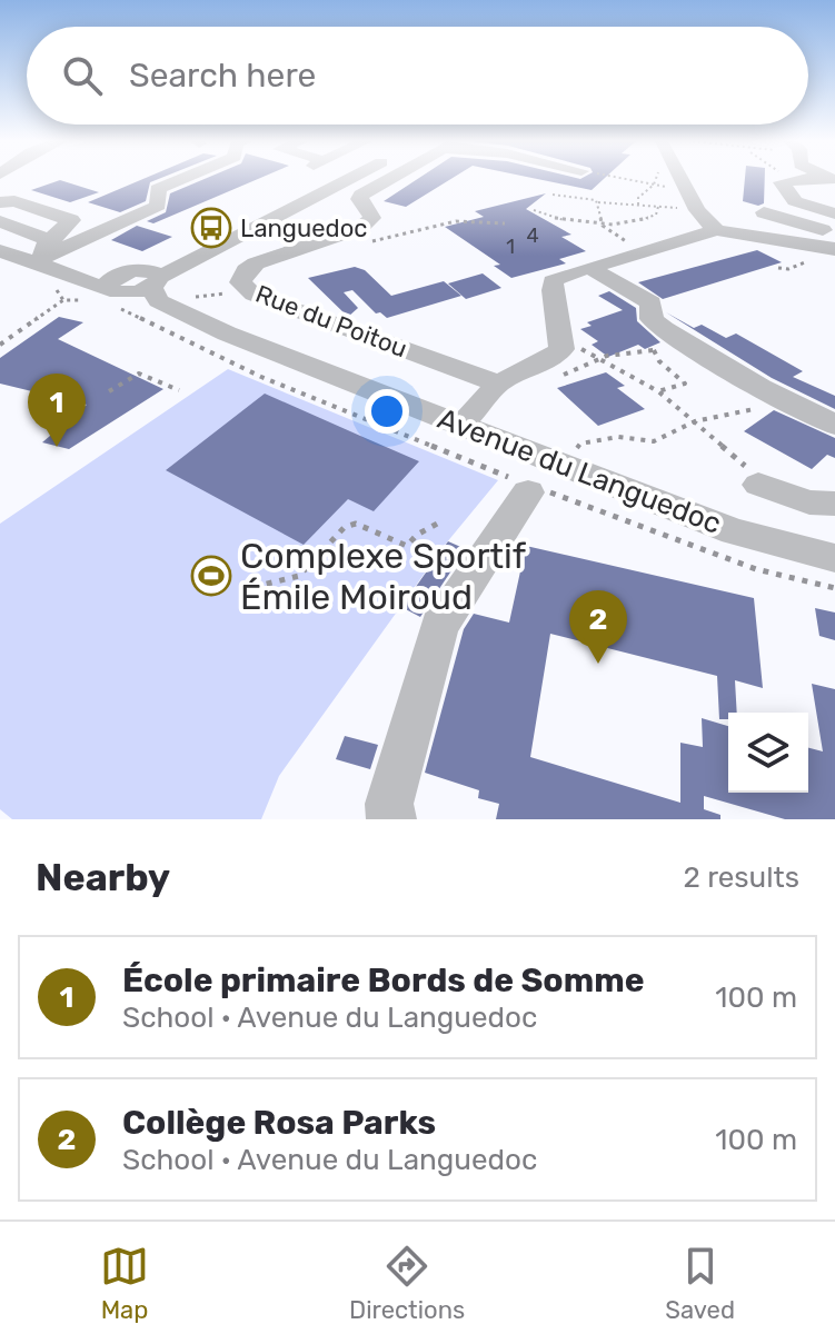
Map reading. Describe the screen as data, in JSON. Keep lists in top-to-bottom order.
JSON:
{
  "streets": {
    "street": ["Rue du Poitou", "Avenue du Languedoc"]
  },
  "places": {
    "bus stop": ["Languedoc"],
    "sports": ["Complexe Sportif Émile Moiroud"]
  },
  "house_numbers": ["4", "1"],
  "page": {
    "search": "Search here",
    "pins": ["1", "2"],
    "heading": ["Nearby", "2 results"],
    "list": [
      {
        "mark": "1",
        "name": "École primaire Bords de Somme",
        "note": "School · Avenue du Languedoc",
        "value": "100 m"
      },
      {
        "mark": "2",
        "name": "Collège Rosa Parks",
        "note": "School · Avenue du Languedoc",
        "value": "100 m"
      }
    ],
    "nav": ["Map", "Directions", "Saved"]
  }
}
